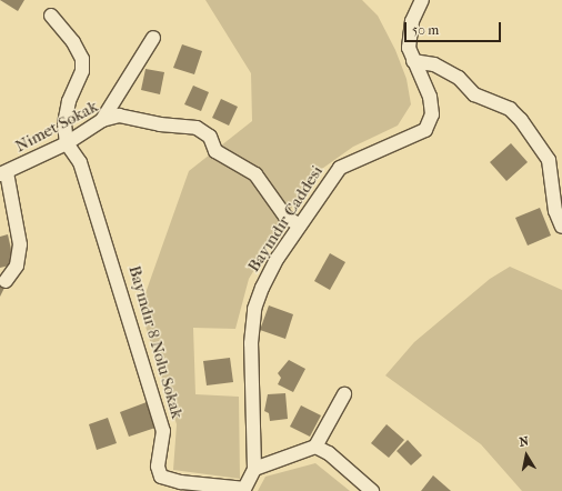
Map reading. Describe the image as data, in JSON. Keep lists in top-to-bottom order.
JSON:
{
  "streets": {
    "street": ["Nimet Sokak", "Bayındır Caddesi", "Bayındır 8 Nolu Sokak"]
  },
  "crossings": [
    ["Nimet Sokak", "Bayındır Caddesi"],
    ["Nimet Sokak", "Bayındır 8 Nolu Sokak"],
    ["Bayındır Caddesi", "Bayındır 8 Nolu Sokak"]
  ],
  "scale_bar": "50 m",
  "north": "top"
}
